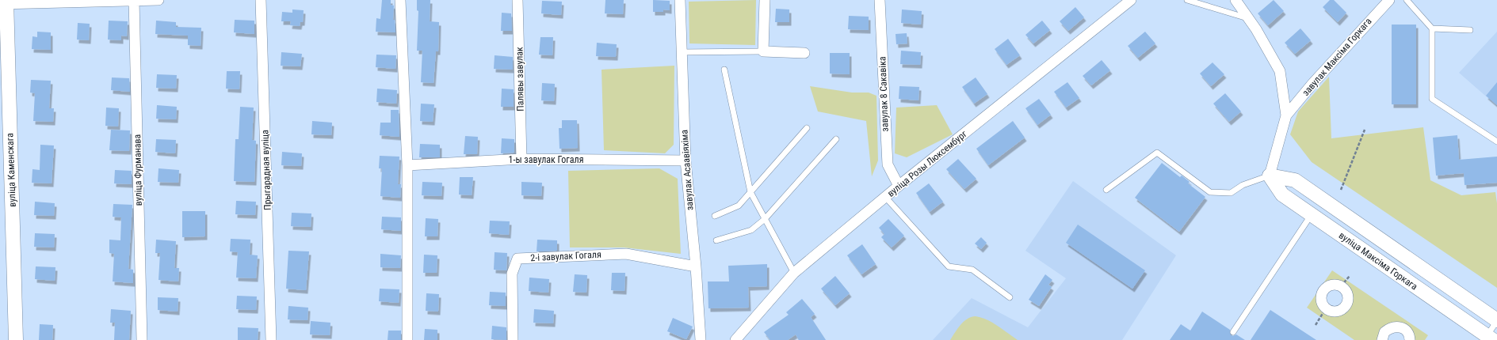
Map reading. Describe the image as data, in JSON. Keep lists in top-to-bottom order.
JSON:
{
  "streets": {
    "main road": ["вуліца Каменскага", "вуліца Максіма Горкага"],
    "street": [
      "завулак Максіма Горкага",
      "Палявы завулак",
      "завулак 8 Сакавіка",
      "1-ы завулак Гогаля",
      "вуліца Розы Люксембург",
      "вуліца Фурманава",
      "Прыгарадная вуліца",
      "завулак Асаавіяхіма",
      "2-і завулак Гогаля"
    ]
  },
  "crossings": [
    ["Палявы завулак", "1-ы завулак Гогаля"],
    ["завулак 8 Сакавіка", "вуліца Розы Люксембург"],
    ["1-ы завулак Гогаля", "завулак Асаавіяхіма"],
    ["завулак Асаавіяхіма", "2-і завулак Гогаля"]
  ]
}
